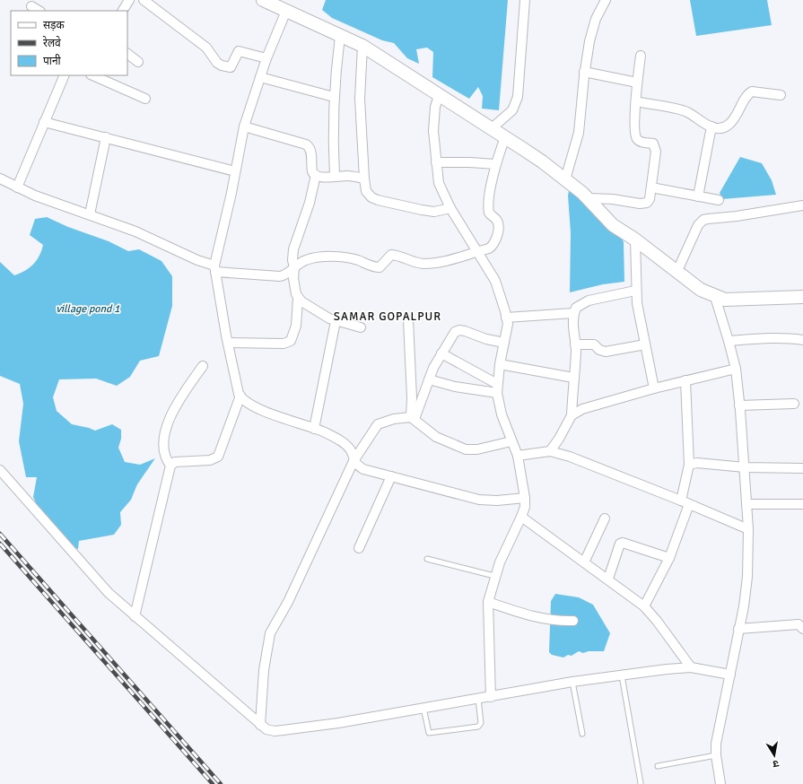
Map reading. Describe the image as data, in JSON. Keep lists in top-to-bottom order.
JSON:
{
  "districts": ["SAMAR GOPALPUR"],
  "water": ["village pond 1"],
  "legend": ["सड़क", "रेलवे", "पानी"],
  "north": "bottom"
}
